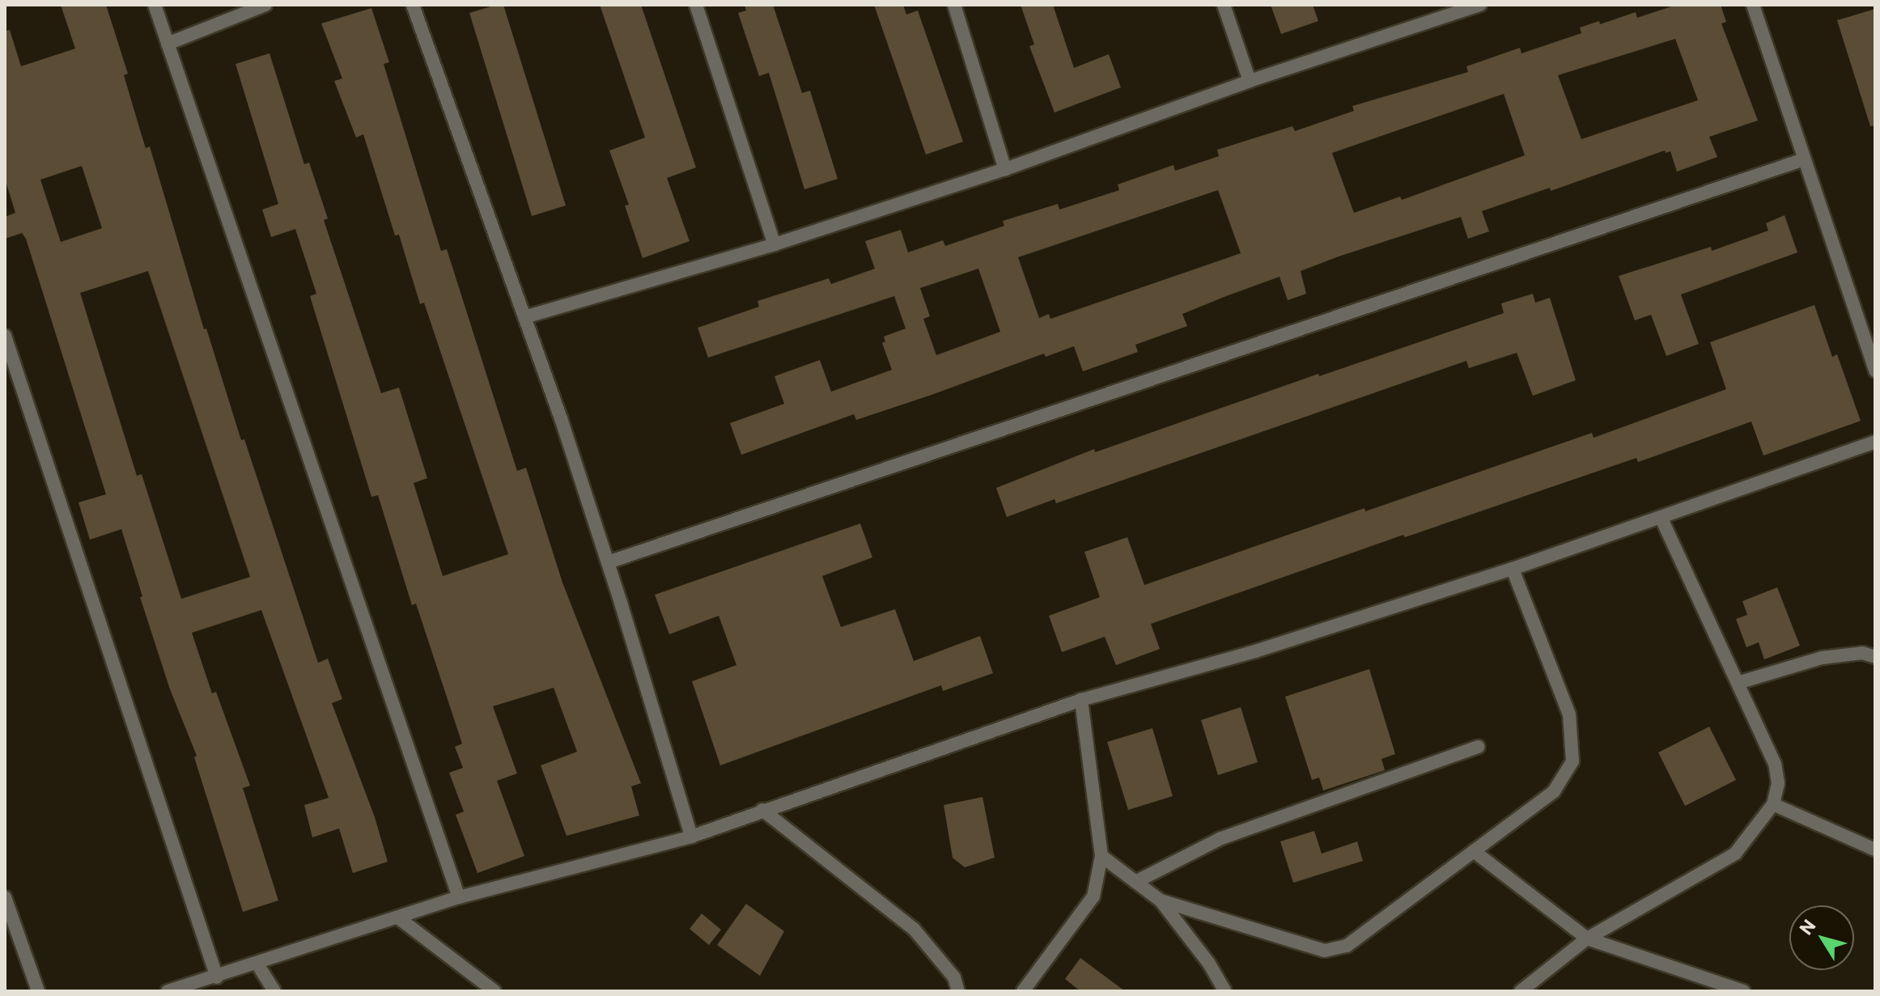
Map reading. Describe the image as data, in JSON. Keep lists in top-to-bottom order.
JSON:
{
  "north": "top left"
}
